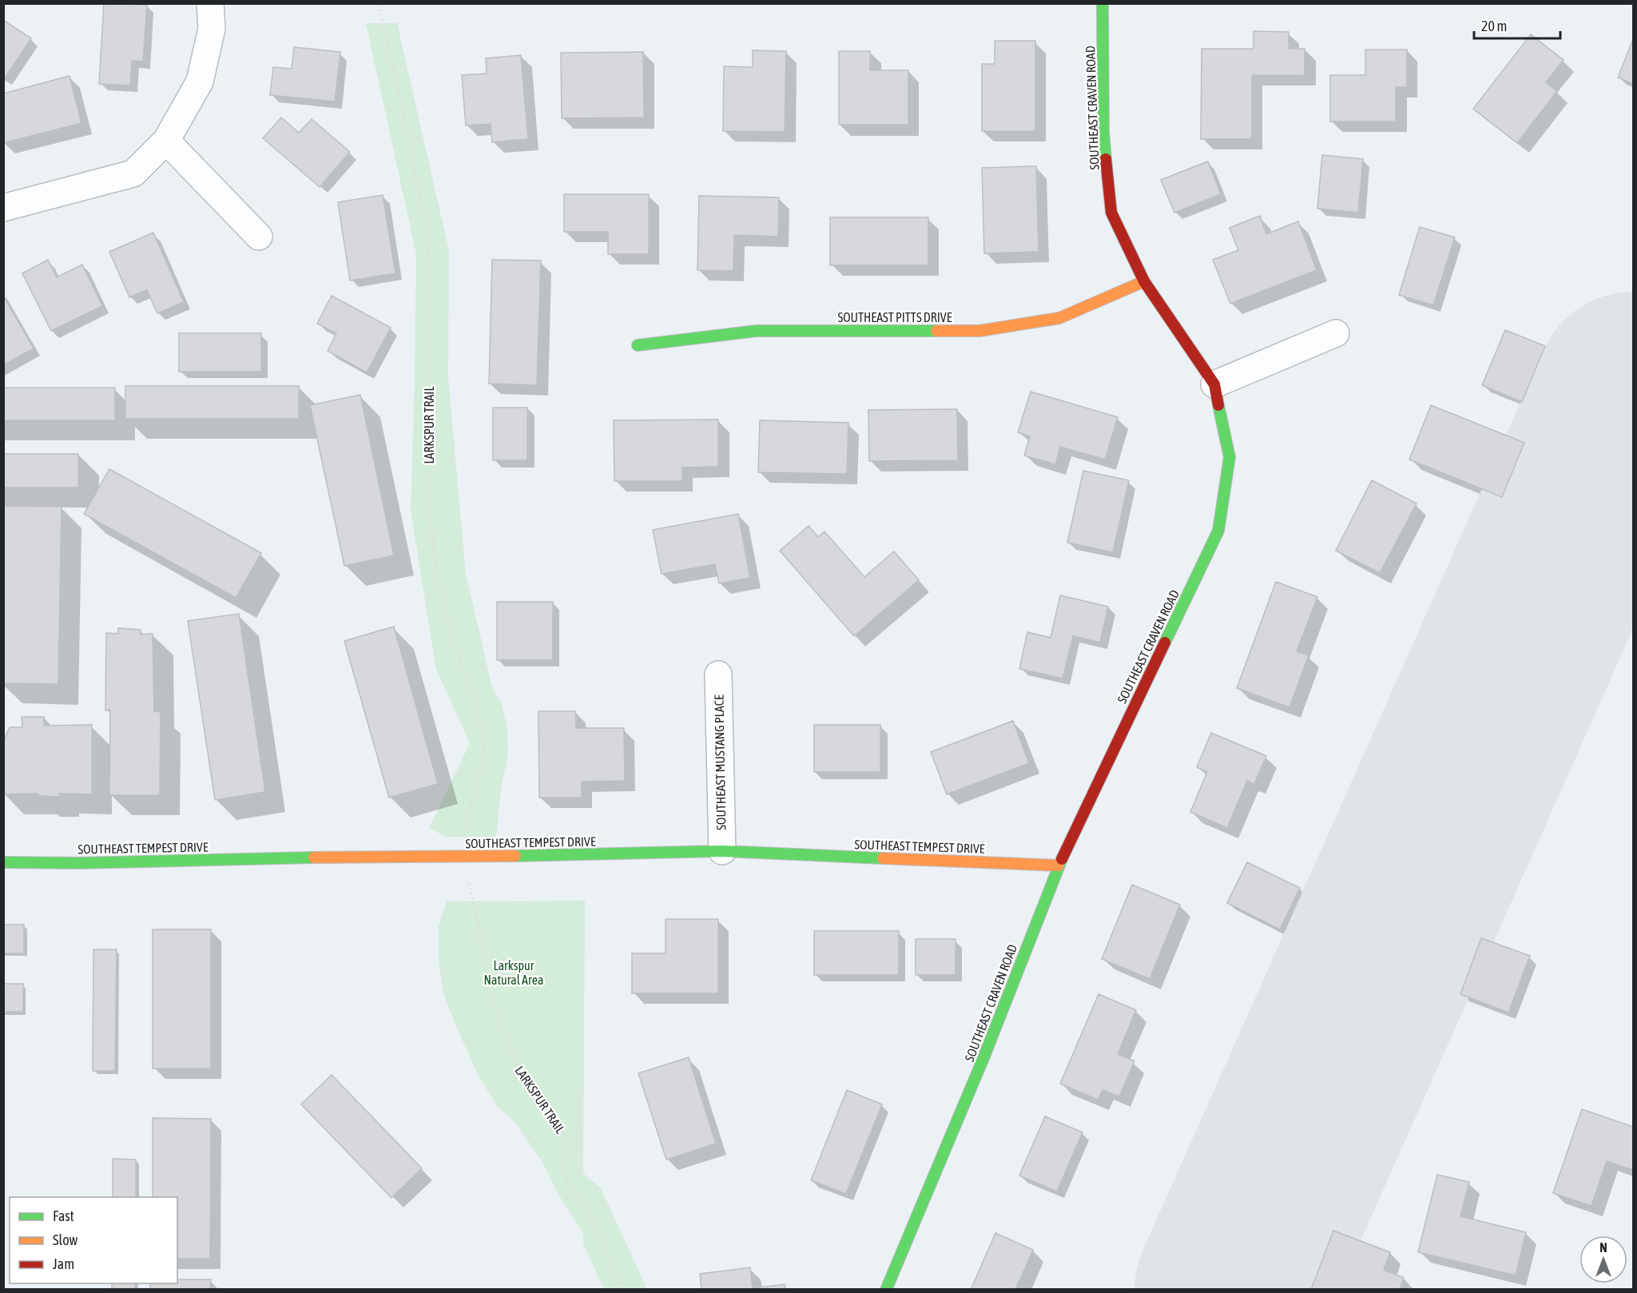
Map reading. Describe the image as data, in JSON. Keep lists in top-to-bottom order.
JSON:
{
  "streets": {
    "street": [
      "SOUTHEAST CRAVEN ROAD",
      "SOUTHEAST PITTS DRIVE",
      "SOUTHEAST MUSTANG PLACE",
      "SOUTHEAST TEMPEST DRIVE"
    ],
    "path": ["LARKSPUR TRAIL"]
  },
  "crossings": [
    ["SOUTHEAST CRAVEN ROAD", "SOUTHEAST PITTS DRIVE"],
    ["SOUTHEAST CRAVEN ROAD", "SOUTHEAST TEMPEST DRIVE"],
    ["SOUTHEAST MUSTANG PLACE", "SOUTHEAST TEMPEST DRIVE"]
  ],
  "parks": ["Larkspur Natural Area"],
  "legend": ["Fast", "Slow", "Jam"],
  "scale_bar": "20 m",
  "north": "top"
}
